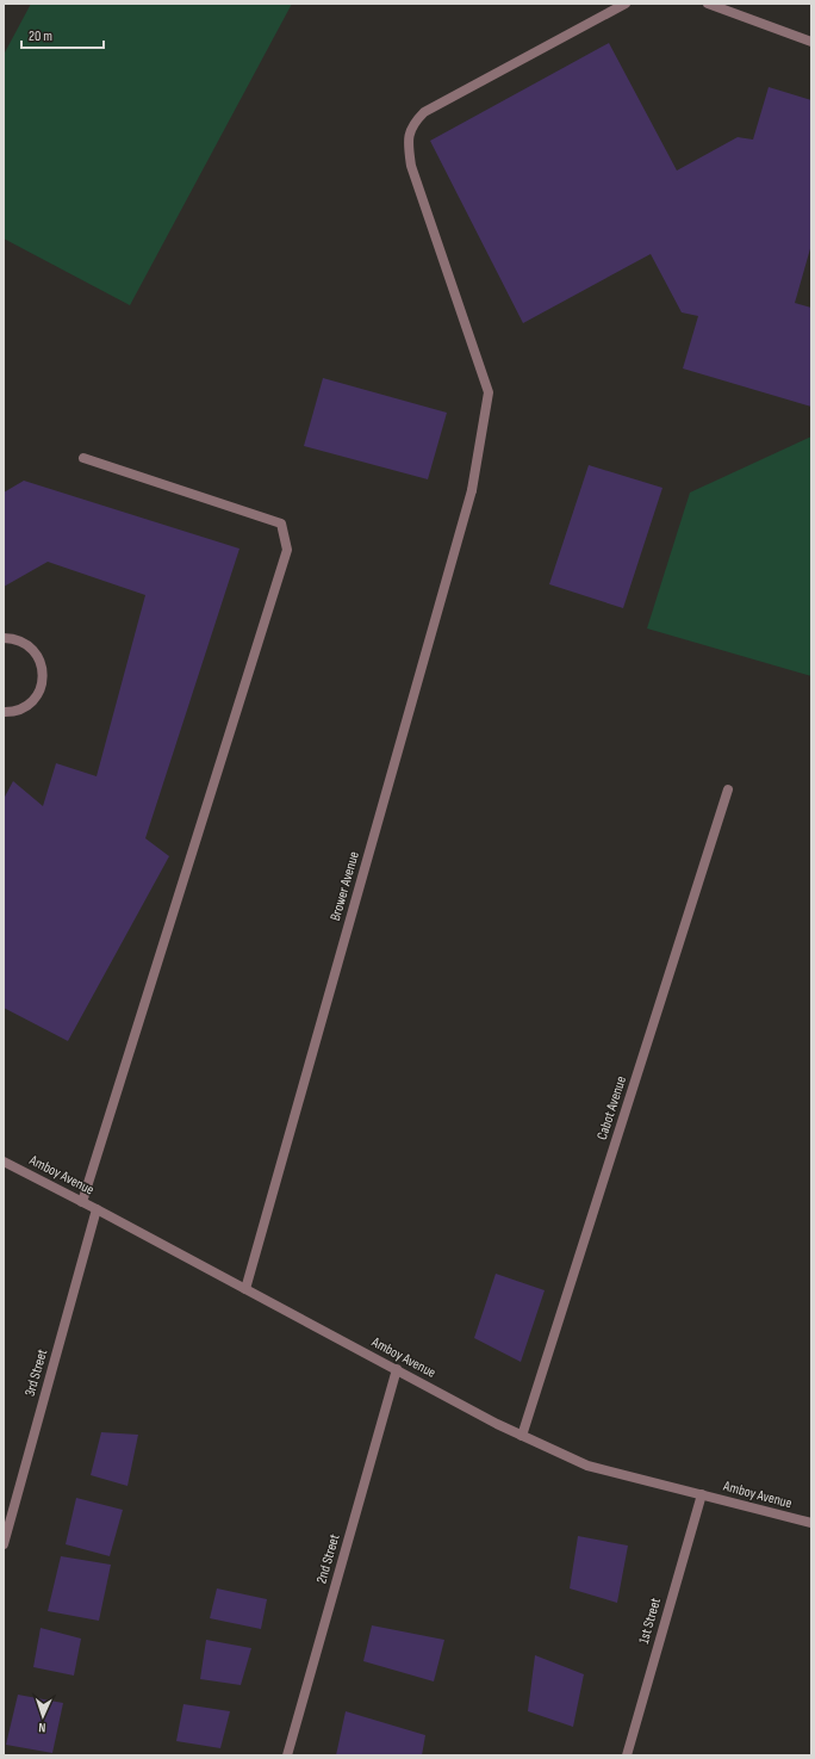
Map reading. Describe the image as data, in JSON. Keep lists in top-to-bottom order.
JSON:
{
  "streets": {
    "street": [
      "Brower Avenue",
      "Cabot Avenue",
      "Amboy Avenue",
      "3rd Street",
      "2nd Street",
      "1st Street"
    ]
  },
  "crossings": [
    ["Brower Avenue", "Amboy Avenue"],
    ["Cabot Avenue", "Amboy Avenue"],
    ["Amboy Avenue", "3rd Street"],
    ["Amboy Avenue", "2nd Street"],
    ["Amboy Avenue", "1st Street"]
  ],
  "scale_bar": "20 m",
  "north": "bottom"
}
